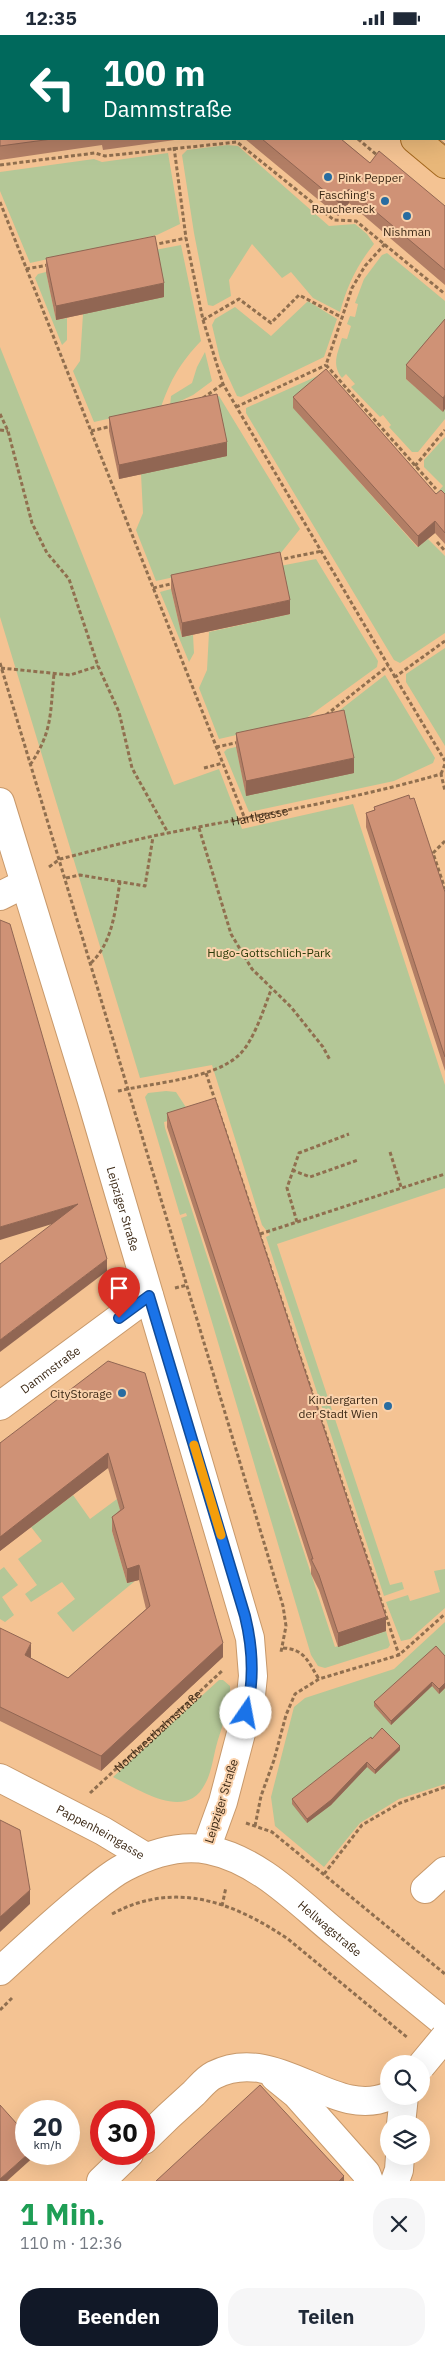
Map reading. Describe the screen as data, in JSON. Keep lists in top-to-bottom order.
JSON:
{
  "streets": {
    "street": [
      "Leipziger Straße",
      "Dammstraße",
      "Pappenheimgasse",
      "Hellwagstraße"
    ],
    "path": ["Hartlgasse", "Nordwestbahnstraße"]
  },
  "crossings": [
    ["Leipziger Straße", "Dammstraße"],
    ["Leipziger Straße", "Nordwestbahnstraße"],
    ["Leipziger Straße", "Pappenheimgasse"],
    ["Leipziger Straße", "Hellwagstraße"],
    ["Nordwestbahnstraße", "Pappenheimgasse"],
    ["Pappenheimgasse", "Hellwagstraße"]
  ],
  "parks": ["Hugo-Gottschlich-Park"],
  "places": [
    "Pink Pepper",
    "Fasching's Rauchereck",
    "Nishman",
    "CityStorage",
    "Kindergarten der Stadt Wien"
  ],
  "page": {
    "status": "12:35",
    "turn": ["100 m", "Dammstraße"],
    "speed": "20 km/h",
    "limit": "30",
    "heading": ["1 Min.", "110 m · 12:36"],
    "buttons": ["Beenden", "Teilen"]
  }
}
